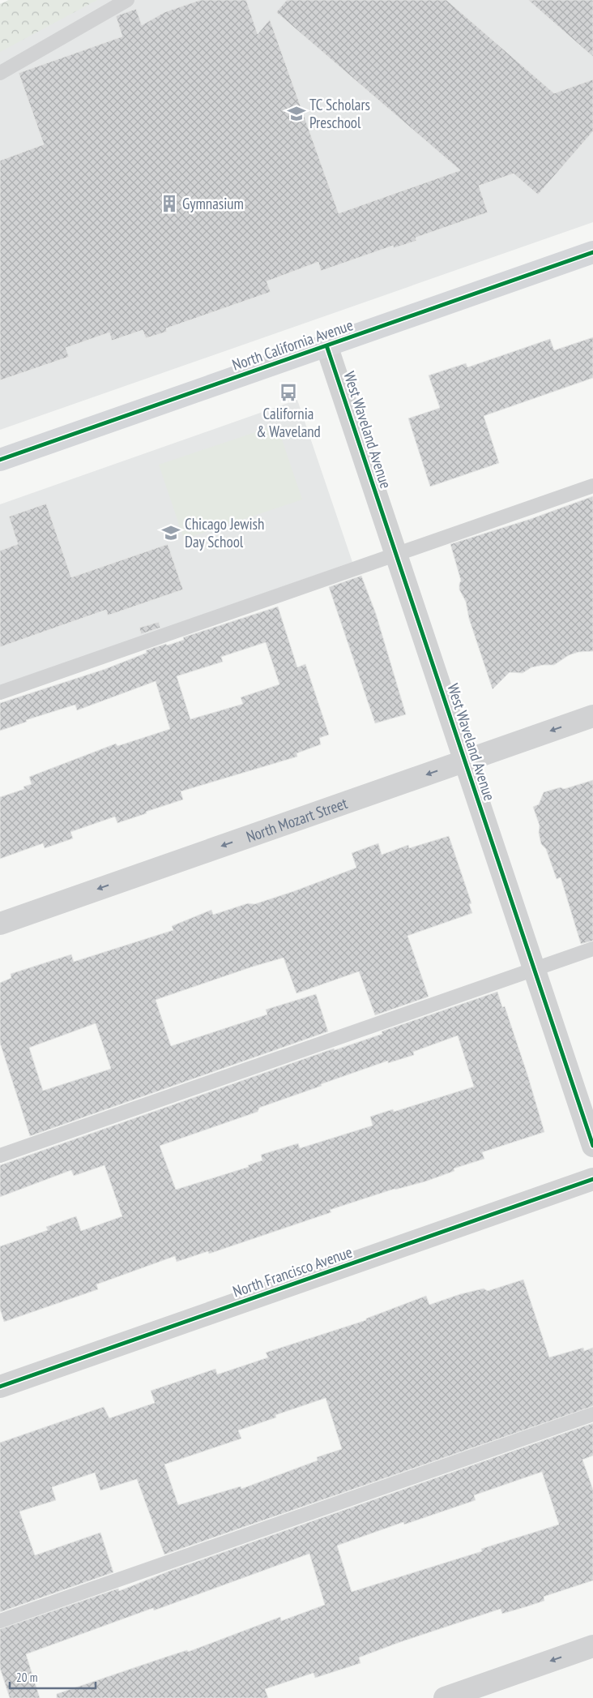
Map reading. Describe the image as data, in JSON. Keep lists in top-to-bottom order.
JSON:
{
  "streets": {
    "street": [
      "North California Avenue",
      "West Waveland Avenue",
      "North Mozart Street",
      "North Francisco Avenue"
    ]
  },
  "crossings": [
    ["North California Avenue", "West Waveland Avenue"],
    ["West Waveland Avenue", "North Mozart Street"]
  ],
  "one_way": ["North Mozart Street"],
  "places": {
    "school or university": ["TC Scholars Preschool", "Chicago Jewish Day School"],
    "building": ["Gymnasium"],
    "bus stop": ["California & Waveland"]
  },
  "scale_bar": "20 m"
}
